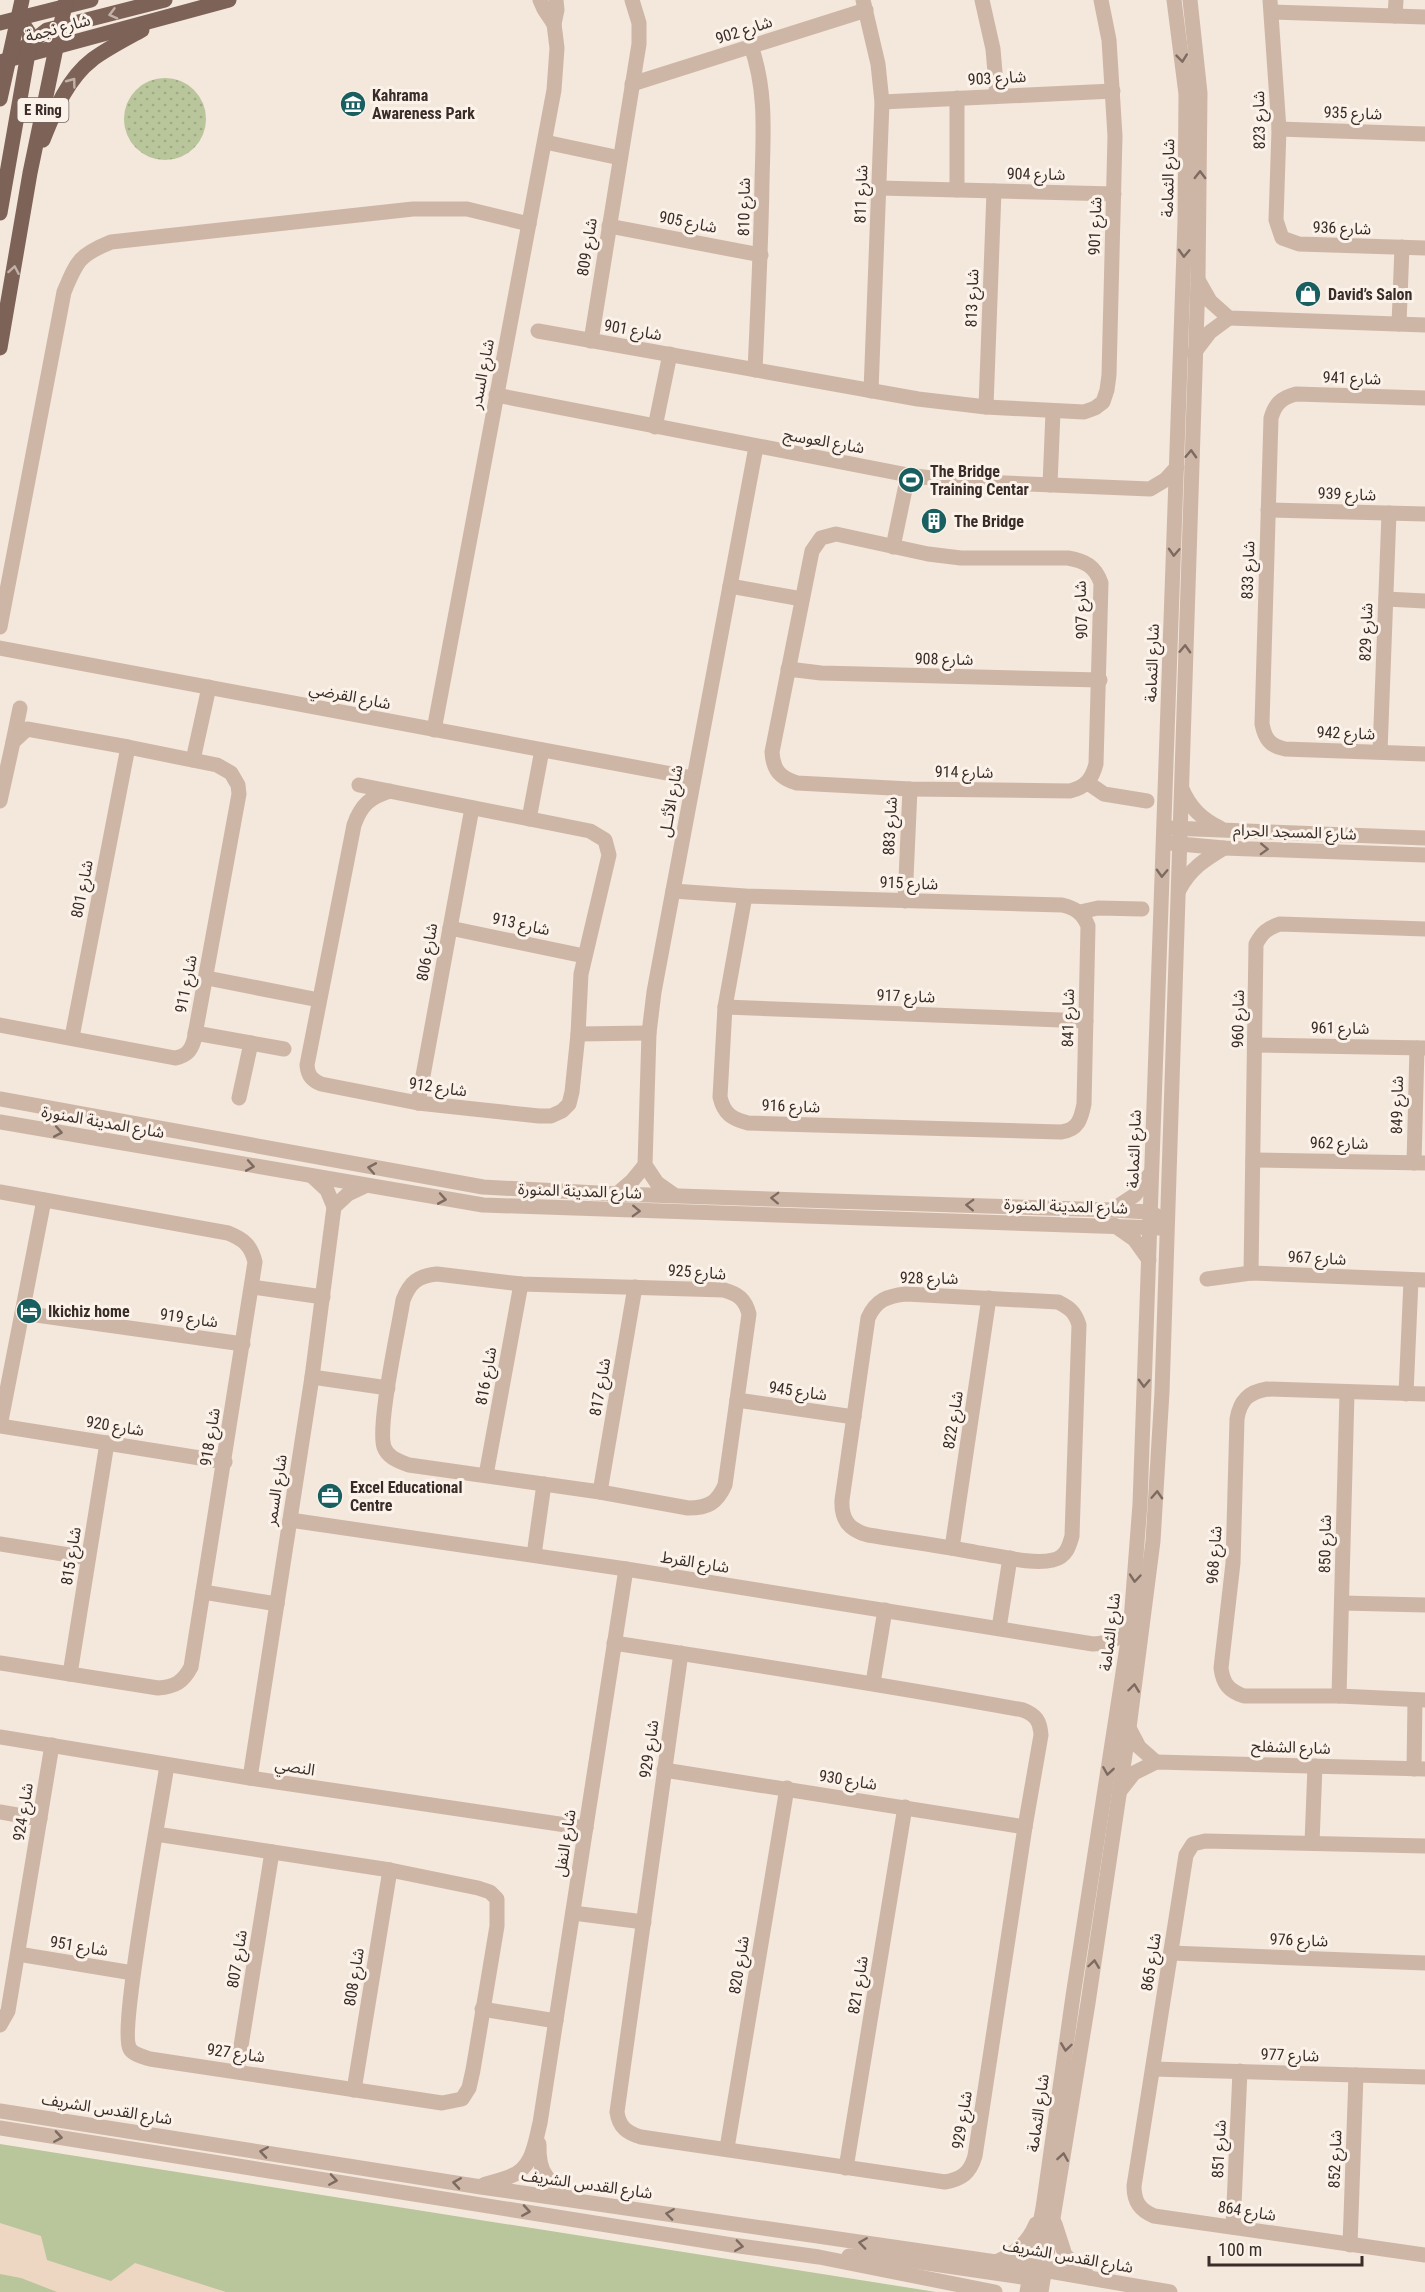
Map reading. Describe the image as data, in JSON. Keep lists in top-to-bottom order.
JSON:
{
  "streets": {
    "main road": ["شارع نجمة", "E Ring"],
    "street": [
      "شارع 902",
      "شارع 903",
      "شارع 935",
      "شارع 823",
      "شارع 904",
      "شارع الثمامة",
      "شارع 811",
      "شارع 810",
      "شارع 905",
      "شارع 901",
      "شارع 936",
      "شارع 809",
      "شارع 813",
      "شارع السدر",
      "شارع 941",
      "شارع العوسج",
      "شارع 939",
      "شارع 833",
      "شارع 907",
      "شارع 829",
      "شارع 908",
      "شارع القرضي",
      "شارع 942",
      "شارع 914",
      "شارع الأثــل",
      "شارع 883",
      "شارع المسجد الحرام",
      "شارع 915",
      "شارع 801",
      "شارع 913",
      "شارع 806",
      "شارع 911",
      "شارع 917",
      "شارع 841",
      "شارع 960",
      "شارع 961",
      "شارع 912",
      "شارع 849",
      "شارع 916",
      "شارع المدينة المنورة",
      "شارع 962",
      "شارع 967",
      "شارع 925",
      "شارع 928",
      "شارع 919",
      "شارع 816",
      "شارع 817",
      "شارع 945",
      "شارع 822",
      "شارع 920",
      "شارع 918",
      "شارع السمر",
      "شارع 850",
      "شارع 968",
      "شارع 815",
      "شارع القرط",
      "شارع الشفلح",
      "شارع 929",
      "النصي",
      "شارع 930",
      "شارع 924",
      "شارع النفل",
      "شارع 976",
      "شارع 951",
      "شارع 807",
      "شارع 865",
      "شارع 820",
      "شارع 808",
      "شارع 821",
      "شارع 927",
      "شارع 977",
      "شارع القدس الشريف",
      "شارع 851",
      "شارع 852",
      "شارع 864"
    ]
  },
  "crossings": [
    ["شارع نجمة", "E Ring"],
    ["شارع 902", "شارع 811"],
    ["شارع 902", "شارع 810"],
    ["شارع 902", "شارع 809"],
    ["شارع 903", "شارع 811"],
    ["شارع 903", "شارع 901"],
    ["شارع 935", "شارع 823"],
    ["شارع 823", "شارع 936"],
    ["شارع 904", "شارع 811"],
    ["شارع 904", "شارع 901"],
    ["شارع 904", "شارع 813"],
    ["شارع الثمامة", "شارع المسجد الحرام"],
    ["شارع الثمامة", "شارع المدينة المنورة"],
    ["شارع الثمامة", "شارع القرط"],
    ["شارع الثمامة", "شارع القدس الشريف"],
    ["شارع 811", "شارع 901"],
    ["شارع 810", "شارع 905"],
    ["شارع 810", "شارع 901"],
    ["شارع 905", "شارع 809"],
    ["شارع 901", "شارع 809"],
    ["شارع 901", "شارع 813"],
    ["شارع 901", "شارع العوسج"],
    ["شارع السدر", "شارع العوسج"],
    ["شارع السدر", "شارع القرضي"],
    ["شارع 941", "شارع 833"],
    ["شارع العوسج", "شارع الأثــل"],
    ["شارع 939", "شارع 833"],
    ["شارع 939", "شارع 829"],
    ["شارع 833", "شارع 942"],
    ["شارع 907", "شارع 908"],
    ["شارع 907", "شارع 914"],
    ["شارع 829", "شارع 942"],
    ["شارع القرضي", "شارع الأثــل"],
    ["شارع 914", "شارع 883"],
    ["شارع الأثــل", "شارع 915"],
    ["شارع 883", "شارع 915"],
    ["شارع 915", "شارع 841"],
    ["شارع 915", "شارع 916"],
    ["شارع 801", "شارع 911"],
    ["شارع 913", "شارع 806"],
    ["شارع 913", "شارع 912"],
    ["شارع 806", "شارع 912"],
    ["شارع 917", "شارع 841"],
    ["شارع 917", "شارع 916"],
    ["شارع 841", "شارع 916"],
    ["شارع 960", "شارع 961"],
    ["شارع 960", "شارع 962"],
    ["شارع 960", "شارع 967"],
    ["شارع 961", "شارع 849"],
    ["شارع 849", "شارع 962"],
    ["شارع 925", "شارع 816"],
    ["شارع 925", "شارع 817"],
    ["شارع 925", "شارع 945"],
    ["شارع 928", "شارع 945"],
    ["شارع 928", "شارع 822"],
    ["شارع 919", "شارع 918"],
    ["شارع 920", "شارع 918"],
    ["شارع 920", "شارع 815"],
    ["شارع 918", "شارع 815"],
    ["شارع السمر", "شارع القرط"],
    ["شارع السمر", "النصي"],
    ["شارع 850", "شارع 968"],
    ["شارع 968", "شارع الشفلح"],
    ["شارع القرط", "شارع النفل"],
    ["شارع 929", "شارع 930"],
    ["شارع 929", "شارع النفل"],
    ["شارع 929", "شارع 820"],
    ["شارع 929", "شارع 821"],
    ["النصي", "شارع 924"],
    ["النصي", "شارع النفل"],
    ["النصي", "شارع 927"],
    ["شارع 930", "شارع 820"],
    ["شارع 930", "شارع 821"],
    ["شارع 924", "شارع 951"],
    ["شارع النفل", "شارع القدس الشريف"],
    ["شارع 976", "شارع 865"],
    ["شارع 951", "شارع 927"],
    ["شارع 807", "شارع 927"],
    ["شارع 865", "شارع 977"],
    ["شارع 865", "شارع 864"],
    ["شارع 808", "شارع 927"],
    ["شارع 977", "شارع 851"],
    ["شارع 977", "شارع 852"],
    ["شارع 851", "شارع 864"],
    ["شارع 852", "شارع 864"]
  ],
  "places": {
    "museum": ["Kahrama Awareness Park"],
    "shop": ["David’s Salon"],
    "sports": ["The Bridge Training Centar"],
    "building": ["The Bridge"],
    "hotel": ["Ikichiz home"],
    "office": ["Excel Educational Centre"]
  },
  "scale_bar": "100 m"
}
